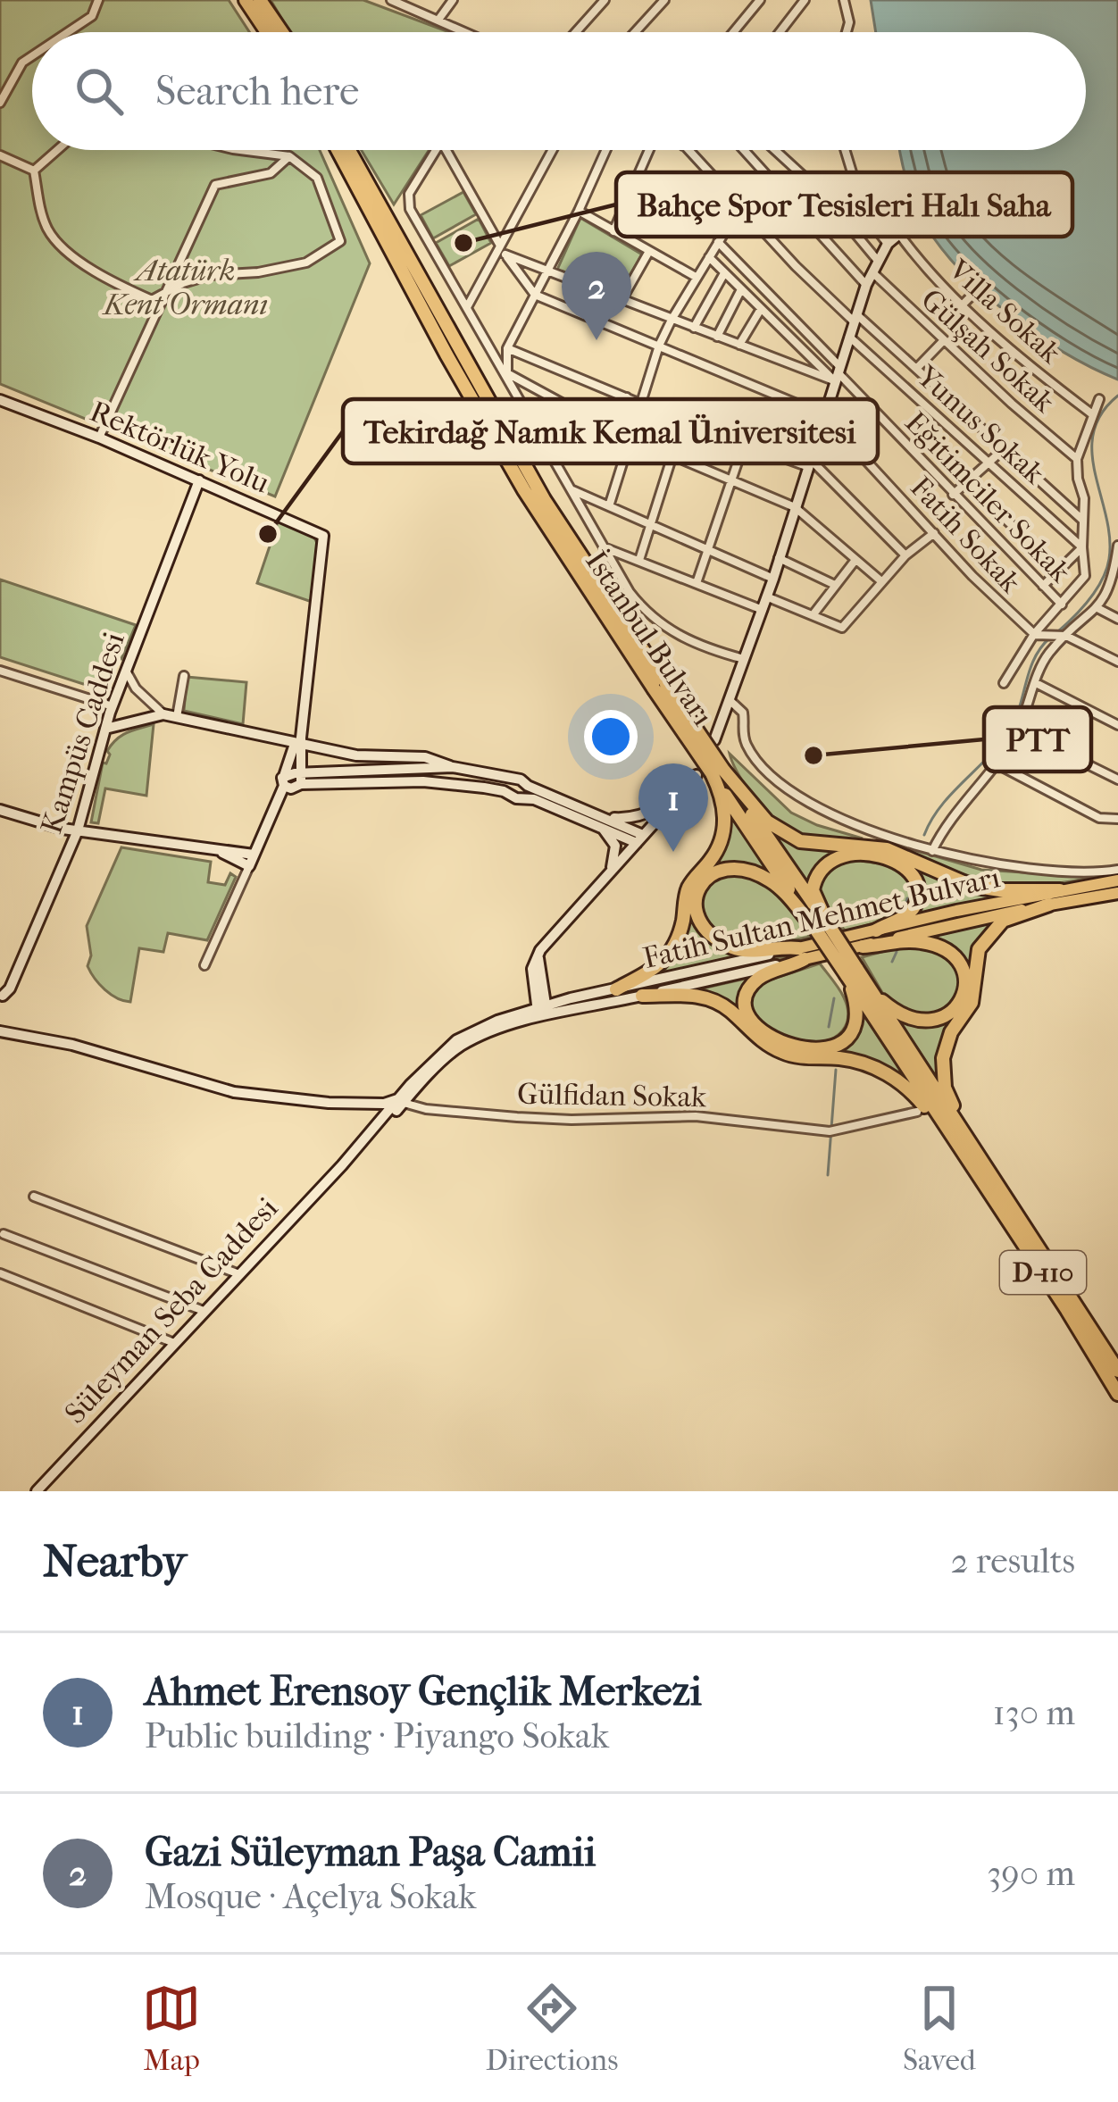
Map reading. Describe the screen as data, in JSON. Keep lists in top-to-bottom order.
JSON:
{
  "streets": {
    "highway": ["İstanbul Bulvarı", "D-110"],
    "main road": ["Fatih Sultan Mehmet Bulvarı"],
    "street": [
      "Villa Sokak",
      "Gülşah Sokak",
      "Yunus Sokak",
      "Rektörlük Yolu",
      "Eğitimciler Sokak",
      "Fatih Sokak",
      "Kampüs Caddesi",
      "Gülfidan Sokak",
      "Süleyman Seba Caddesi"
    ]
  },
  "crossings": [
    ["Rektörlük Yolu", "Kampüs Caddesi"],
    ["İstanbul Bulvarı", "D-110"],
    ["Fatih Sultan Mehmet Bulvarı", "Süleyman Seba Caddesi"],
    ["Gülfidan Sokak", "Süleyman Seba Caddesi"]
  ],
  "parks": ["Atatürk Kent Ormanı"],
  "places": ["Bahçe Spor Tesisleri Halı Saha", "Tekirdağ Namık Kemal Üniversitesi", "PTT"],
  "page": {
    "search": "Search here",
    "pins": ["2", "1"],
    "heading": ["Nearby", "2 results"],
    "list": [
      {
        "mark": "1",
        "name": "Ahmet Erensoy Gençlik Merkezi",
        "note": "Public building · Piyango Sokak",
        "value": "130 m"
      },
      {
        "mark": "2",
        "name": "Gazi Süleyman Paşa Camii",
        "note": "Mosque · Açelya Sokak",
        "value": "390 m"
      }
    ],
    "nav": ["Map", "Directions", "Saved"]
  }
}
